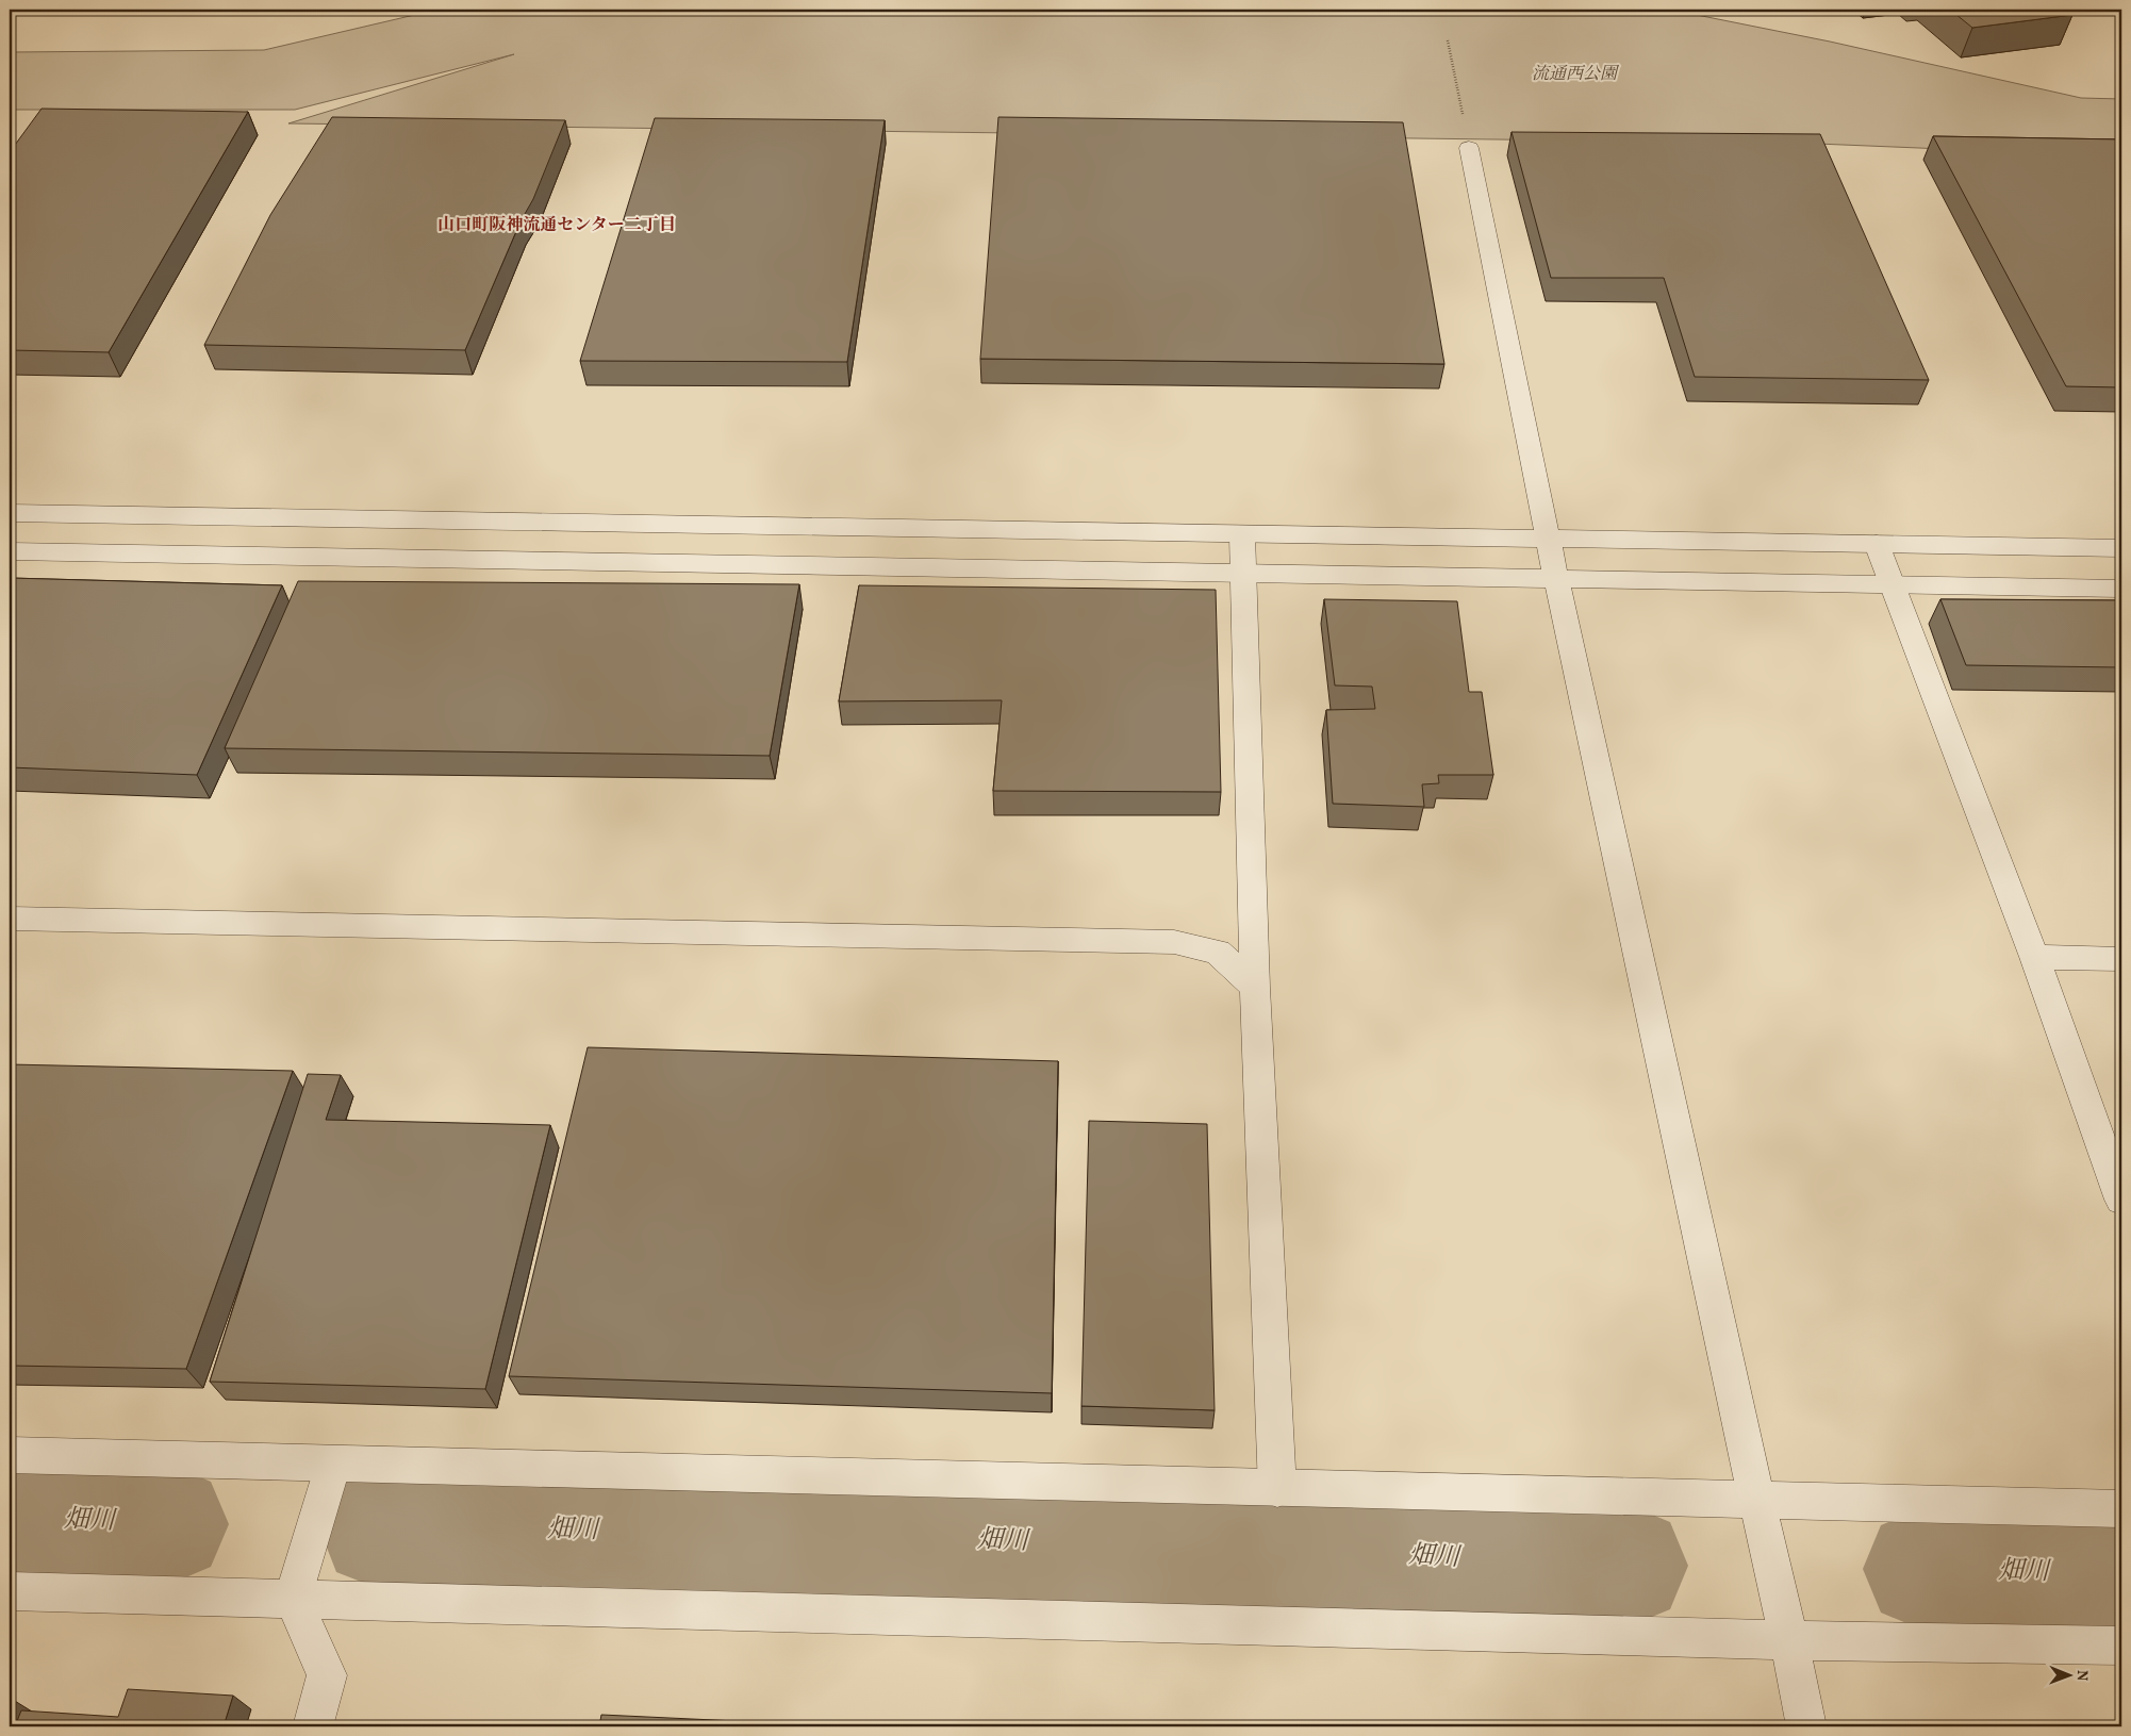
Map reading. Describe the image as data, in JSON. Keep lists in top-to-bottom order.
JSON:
{
  "districts": ["山口町阪神流通センター二丁目"],
  "water": ["畑川"],
  "parks": ["流通西公園"],
  "north": "right"
}
